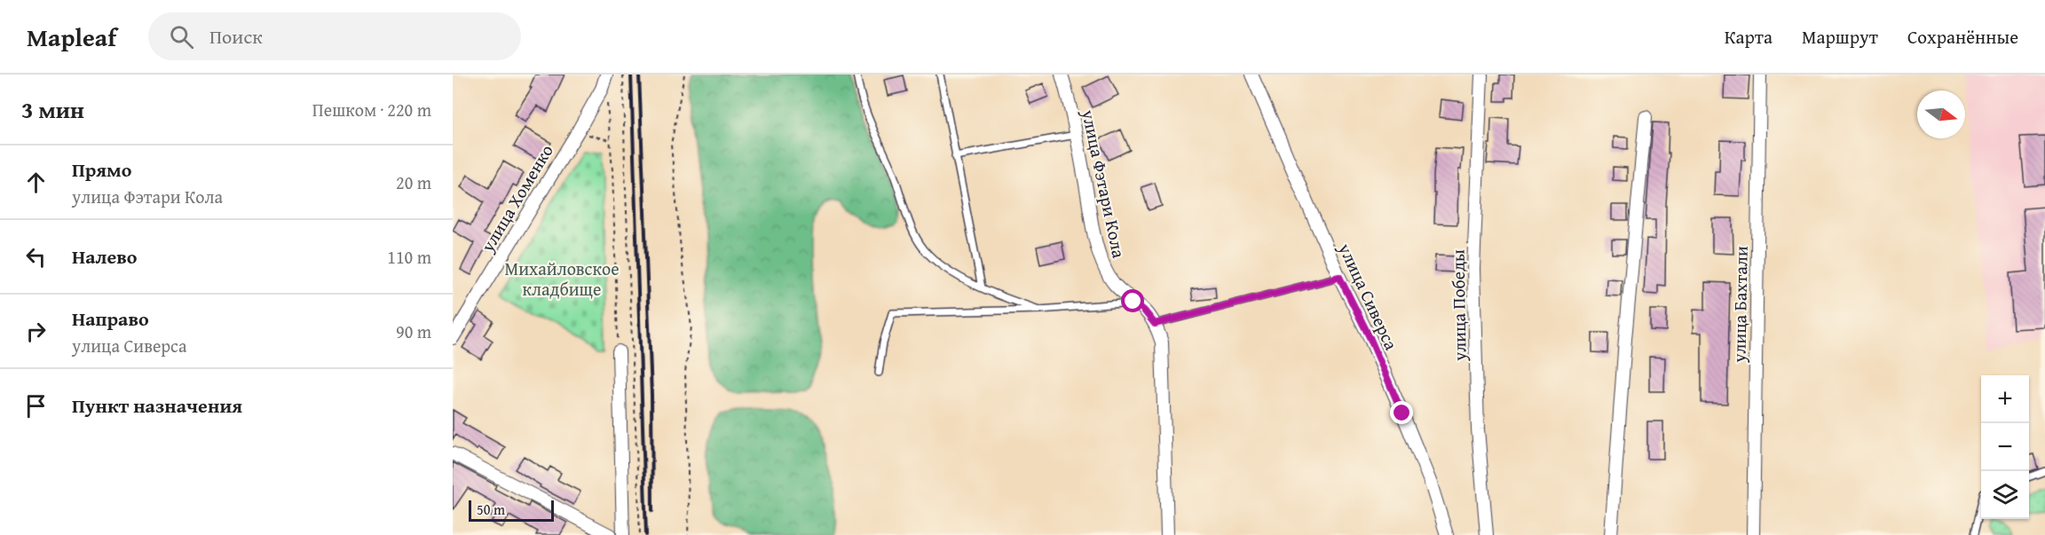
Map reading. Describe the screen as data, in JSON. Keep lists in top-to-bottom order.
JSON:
{
  "streets": {
    "street": [
      "улица Фэтари Кола",
      "улица Хоменко",
      "улица Сиверса",
      "улица Бахтали",
      "улица Победы"
    ]
  },
  "parks": ["Михайловское кладбище"],
  "scale_bar": "50 m",
  "north": "right",
  "page": {
    "header": "Mapleaf",
    "search": "Поиск",
    "nav": ["Карта", "Маршрут", "Сохранённые"],
    "heading": ["3 мин", "Пешком · 220 m"],
    "list": [
      ["Прямо", "улица Фэтари Кола", "20 m"],
      ["Налево", "110 m"],
      ["Направо", "улица Сиверса", "90 m"],
      "Пункт назначения"
    ],
    "map_buttons": ["+", "−"],
    "scale": "50 m"
  }
}
